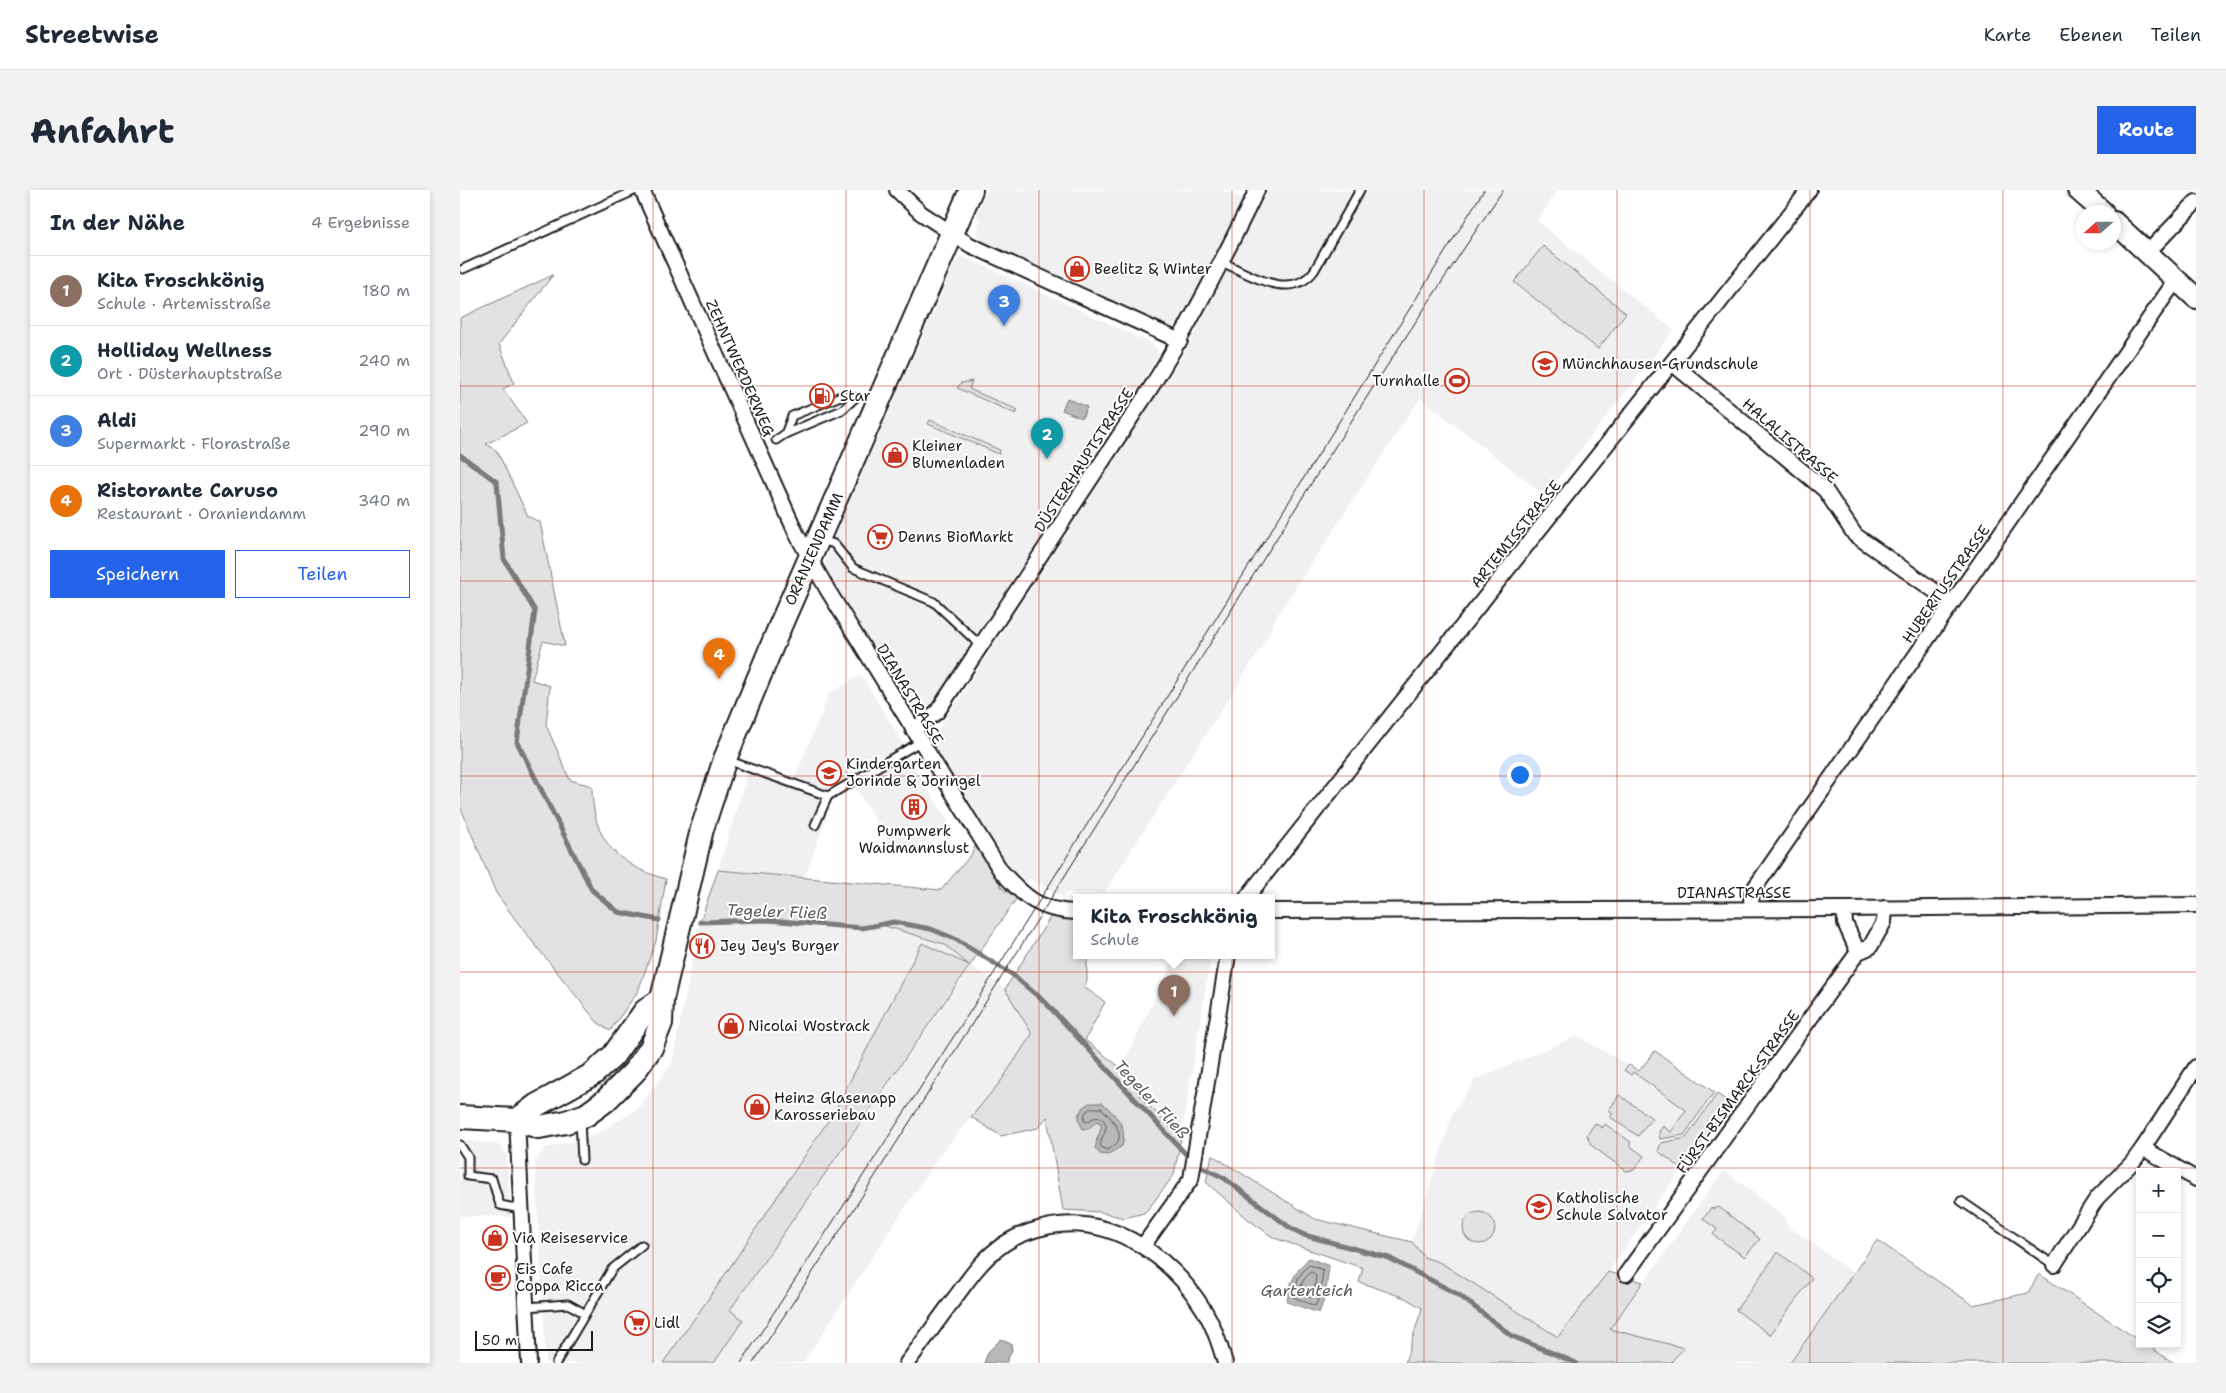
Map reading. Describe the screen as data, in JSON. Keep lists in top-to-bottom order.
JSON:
{
  "streets": {
    "main road": ["ORANIENDAMM"],
    "street": [
      "ZEHNTWERDERWEG",
      "HALALISTRASSE",
      "DÜSTERHAUPTSTRASSE",
      "ARTEMISSTRASSE",
      "HUBERTUSSTRASSE",
      "DIANASTRASSE",
      "FÜRST-BISMARCK-STRASSE"
    ]
  },
  "crossings": [
    ["ZEHNTWERDERWEG", "ORANIENDAMM"],
    ["ZEHNTWERDERWEG", "DIANASTRASSE"],
    ["HALALISTRASSE", "ARTEMISSTRASSE"],
    ["HALALISTRASSE", "HUBERTUSSTRASSE"],
    ["DÜSTERHAUPTSTRASSE", "DIANASTRASSE"],
    ["ORANIENDAMM", "DIANASTRASSE"],
    ["HUBERTUSSTRASSE", "DIANASTRASSE"],
    ["DIANASTRASSE", "FÜRST-BISMARCK-STRASSE"]
  ],
  "water": ["Tegeler Fließ", "Gartenteich"],
  "places": {
    "shop": [
      "Beelitz & Winter",
      "Kleiner Blumenladen",
      "Nicolai Wostrack",
      "Heinz Glasenapp Karosseriebau",
      "Via Reiseservice"
    ],
    "school or university": ["Münchhausen-Grundschule", "Kindergarten Jorinde & Joringel", "Katholische Schule Salvator"],
    "sports": ["Turnhalle"],
    "fuel station": ["Star"],
    "supermarket": ["Denns BioMarkt", "Lidl"],
    "building": ["Pumpwerk Waidmannslust"],
    "restaurant": ["Jey Jey's Burger"],
    "cafe": ["Eis Cafe Coppa Ricca"]
  },
  "scale_bar": "50 m",
  "north": "left",
  "page": {
    "header": "Streetwise",
    "nav": ["Karte", "Ebenen", "Teilen"],
    "buttons": [
      "Route",
      ["Speichern", "Teilen"]
    ],
    "title": "Anfahrt",
    "heading": ["In der Nähe", "4 Ergebnisse"],
    "list": [
      {
        "mark": "1",
        "name": "Kita Froschkönig",
        "note": "Schule · Artemisstraße",
        "value": "180 m"
      },
      {
        "mark": "2",
        "name": "Holliday Wellness",
        "note": "Ort · Düsterhauptstraße",
        "value": "240 m"
      },
      {
        "mark": "3",
        "name": "Aldi",
        "note": "Supermarkt · Florastraße",
        "value": "290 m"
      },
      {
        "mark": "4",
        "name": "Ristorante Caruso",
        "note": "Restaurant · Oraniendamm",
        "value": "340 m"
      }
    ],
    "pins": [
      "3",
      "2",
      "4",
      "1"
    ],
    "popup": ["Kita Froschkönig", "Schule"],
    "map_buttons": ["+", "−"],
    "scale": "50 m"
  }
}
